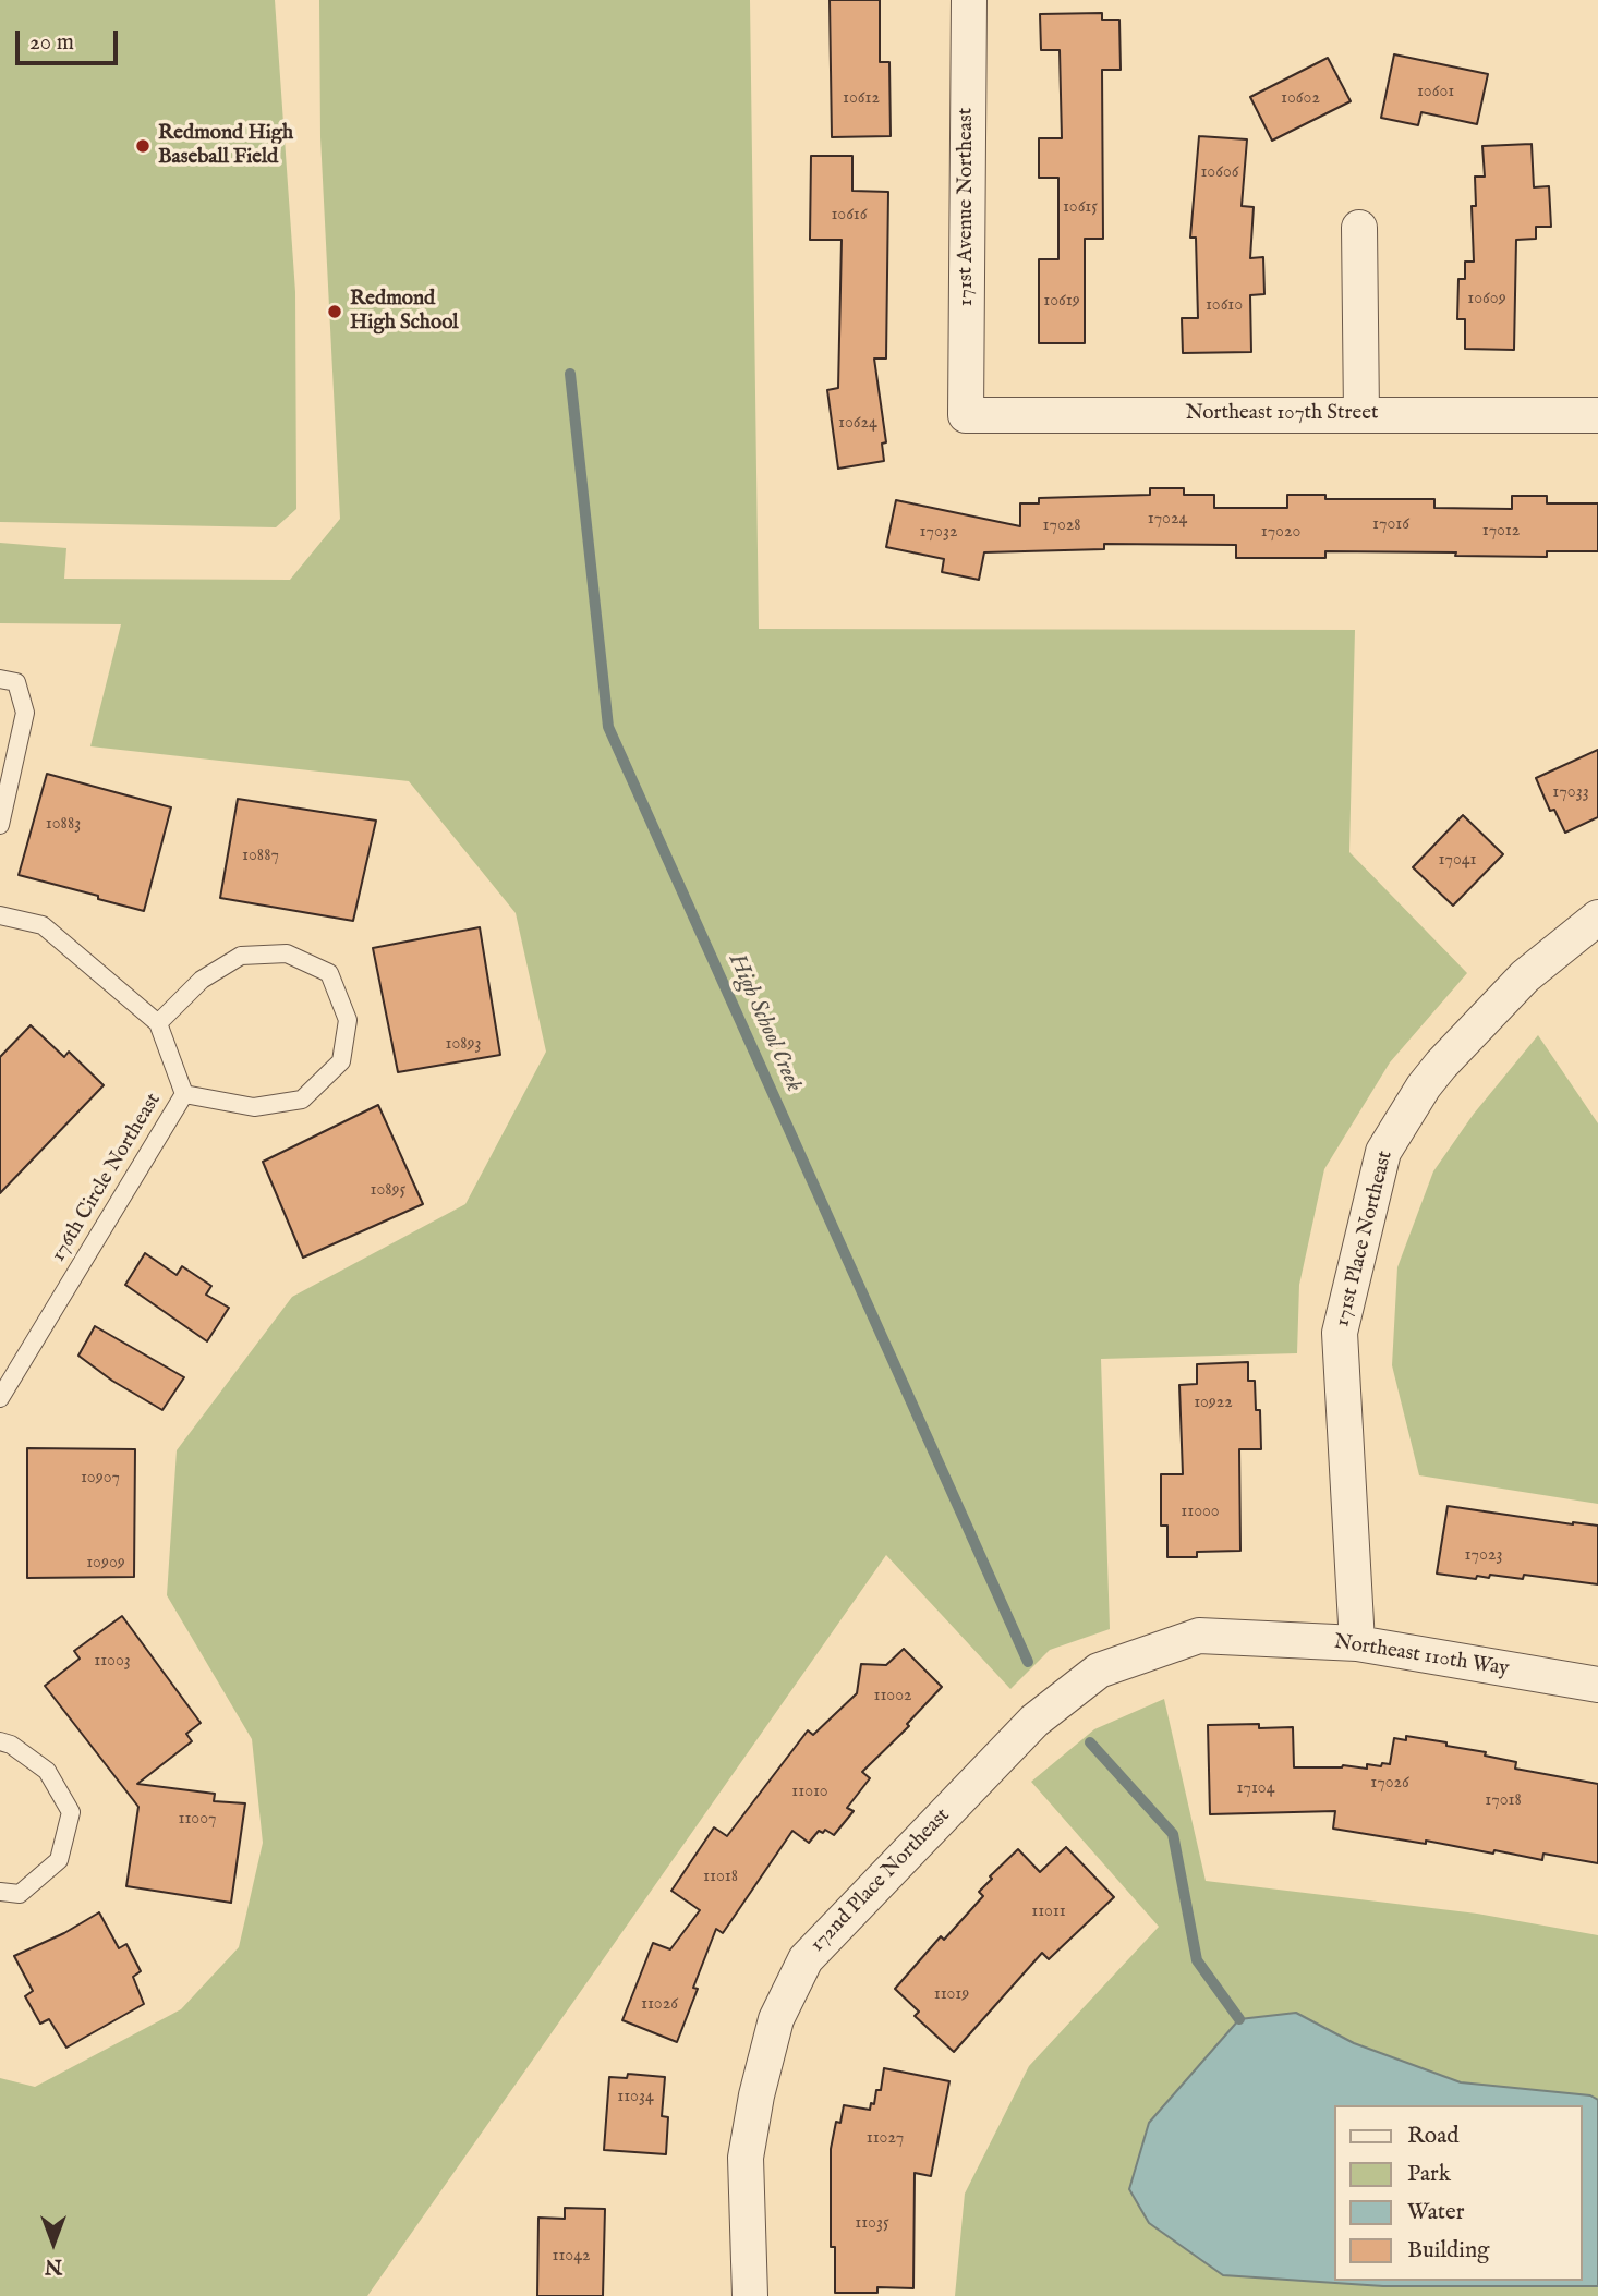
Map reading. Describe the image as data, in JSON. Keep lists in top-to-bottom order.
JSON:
{
  "streets": {
    "street": [
      "171st Avenue Northeast",
      "Northeast 107th Street",
      "171st Place Northeast",
      "Northeast 110th Way",
      "172nd Place Northeast"
    ],
    "lane": ["176th Circle Northeast"]
  },
  "crossings": [
    ["171st Avenue Northeast", "Northeast 107th Street"],
    ["171st Place Northeast", "Northeast 110th Way"],
    ["Northeast 110th Way", "172nd Place Northeast"]
  ],
  "water": ["High School Creek"],
  "places": ["Redmond High Baseball Field", "Redmond High School"],
  "house_numbers": [
    "10601",
    "10612",
    "10602",
    "10606",
    "10615",
    "10616",
    "10609",
    "10619",
    "10610",
    "10624",
    "17024",
    "17016",
    "17028",
    "17012",
    "17032",
    "17020",
    "17033",
    "10883",
    "10887",
    "17041",
    "10893",
    "10895",
    "10922",
    "10907",
    "11000",
    "17023",
    "10909",
    "11003",
    "11002",
    "17026",
    "17104",
    "11010",
    "17018",
    "11007",
    "11018",
    "11011",
    "11019",
    "11026",
    "11034",
    "11027",
    "11035",
    "11042"
  ],
  "legend": [
    "Road",
    "Park",
    "Water",
    "Building"
  ],
  "scale_bar": "20 m",
  "north": "bottom"
}
